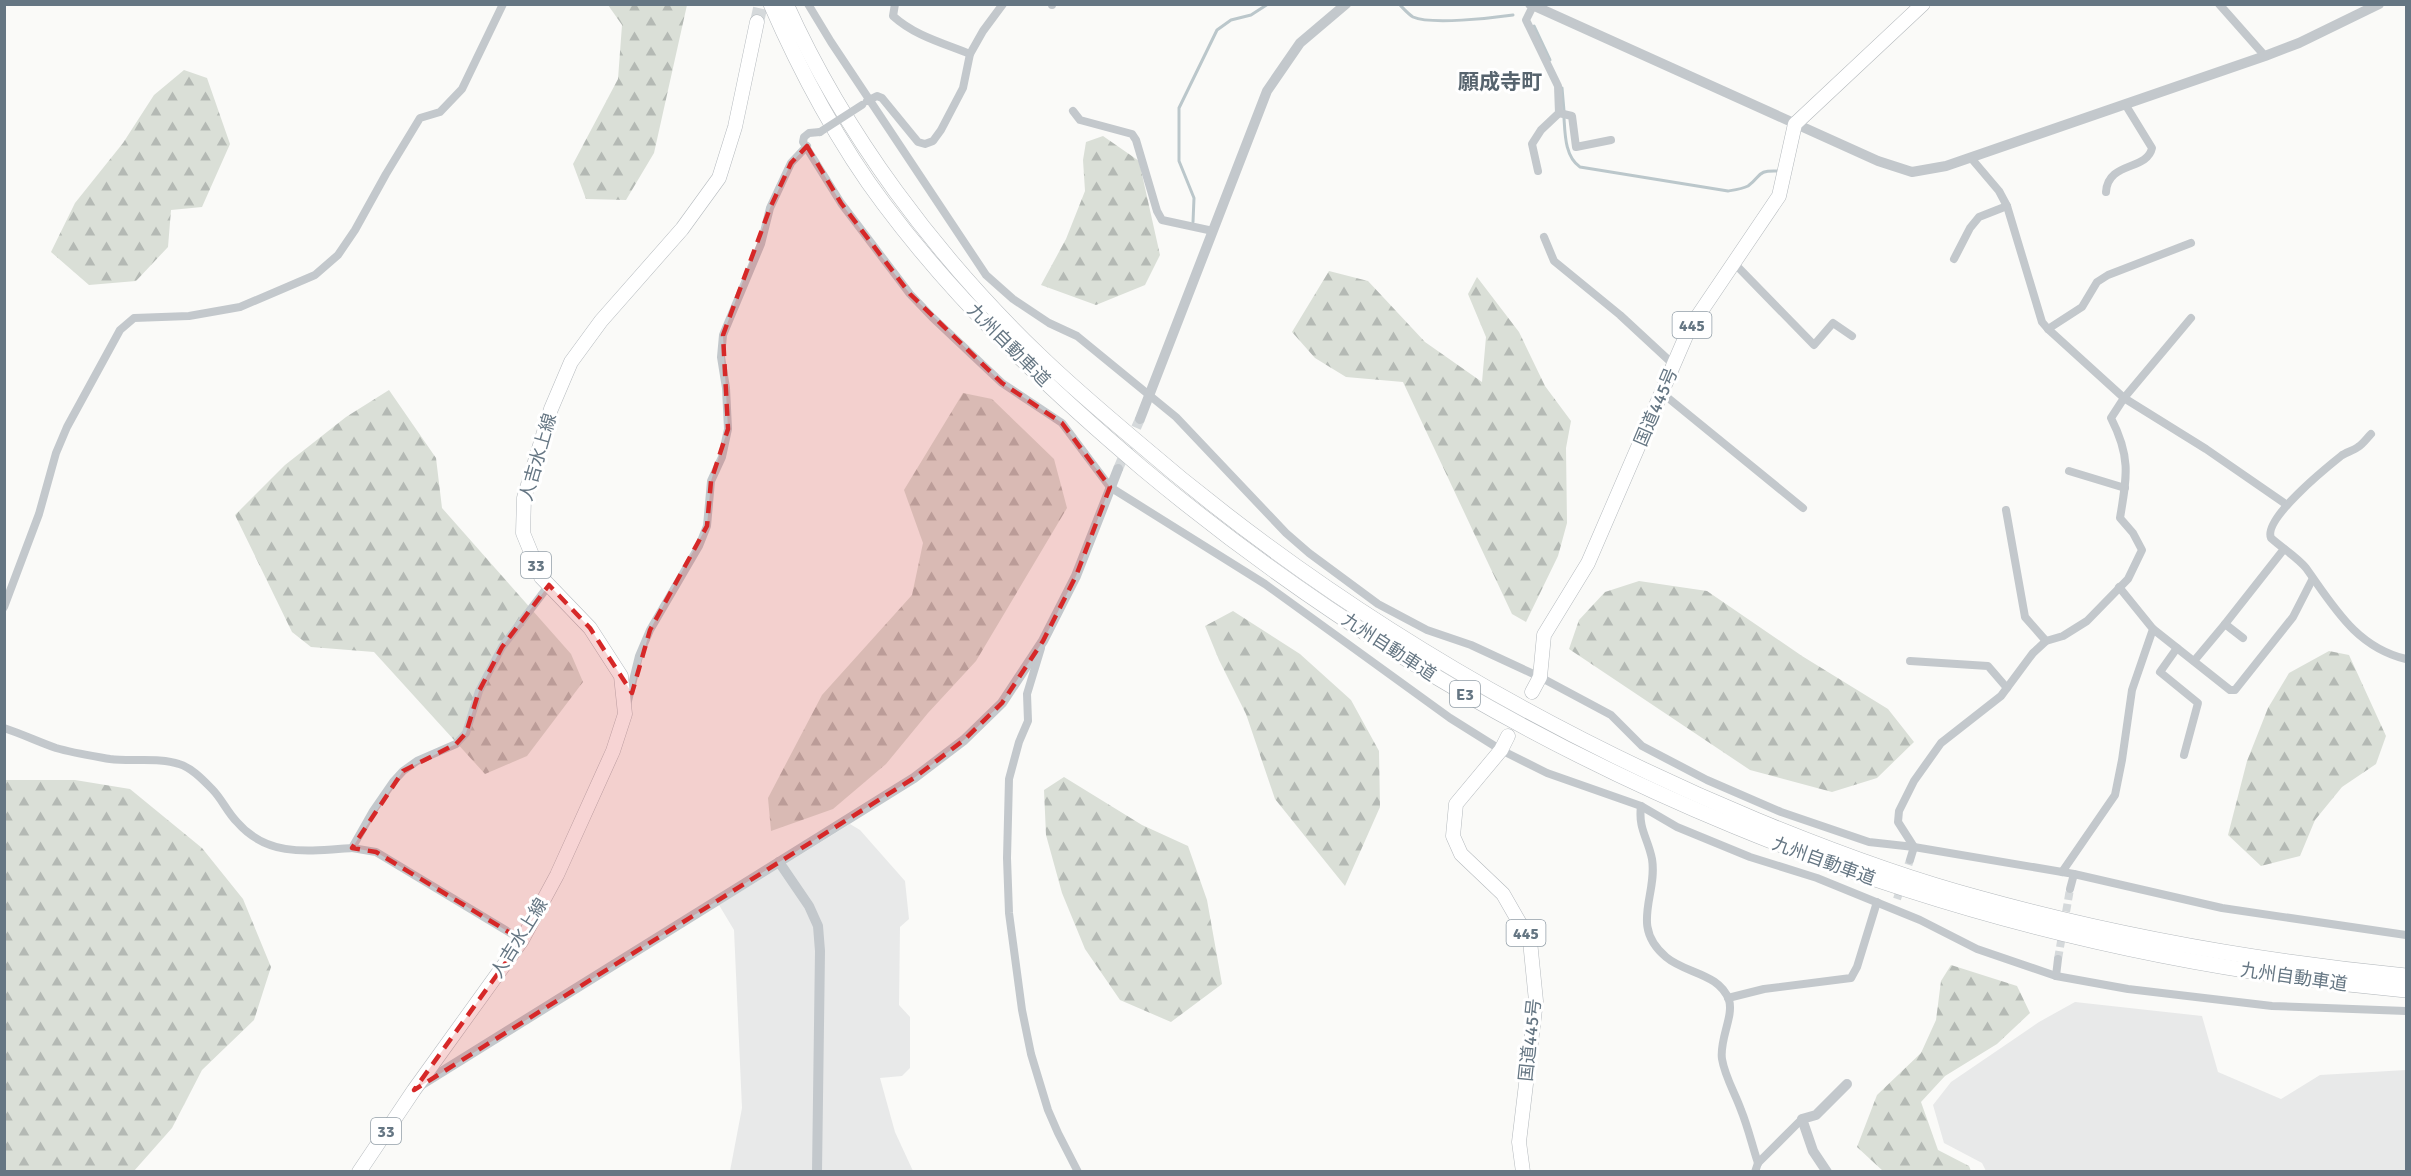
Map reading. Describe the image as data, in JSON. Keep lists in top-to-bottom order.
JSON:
{
  "streets": {
    "highway": ["九州自動車道", "E3"],
    "main road": [
      "445",
      "国道445号",
      "人吉水上線",
      "33"
    ]
  },
  "districts": ["願成寺町"]
}
